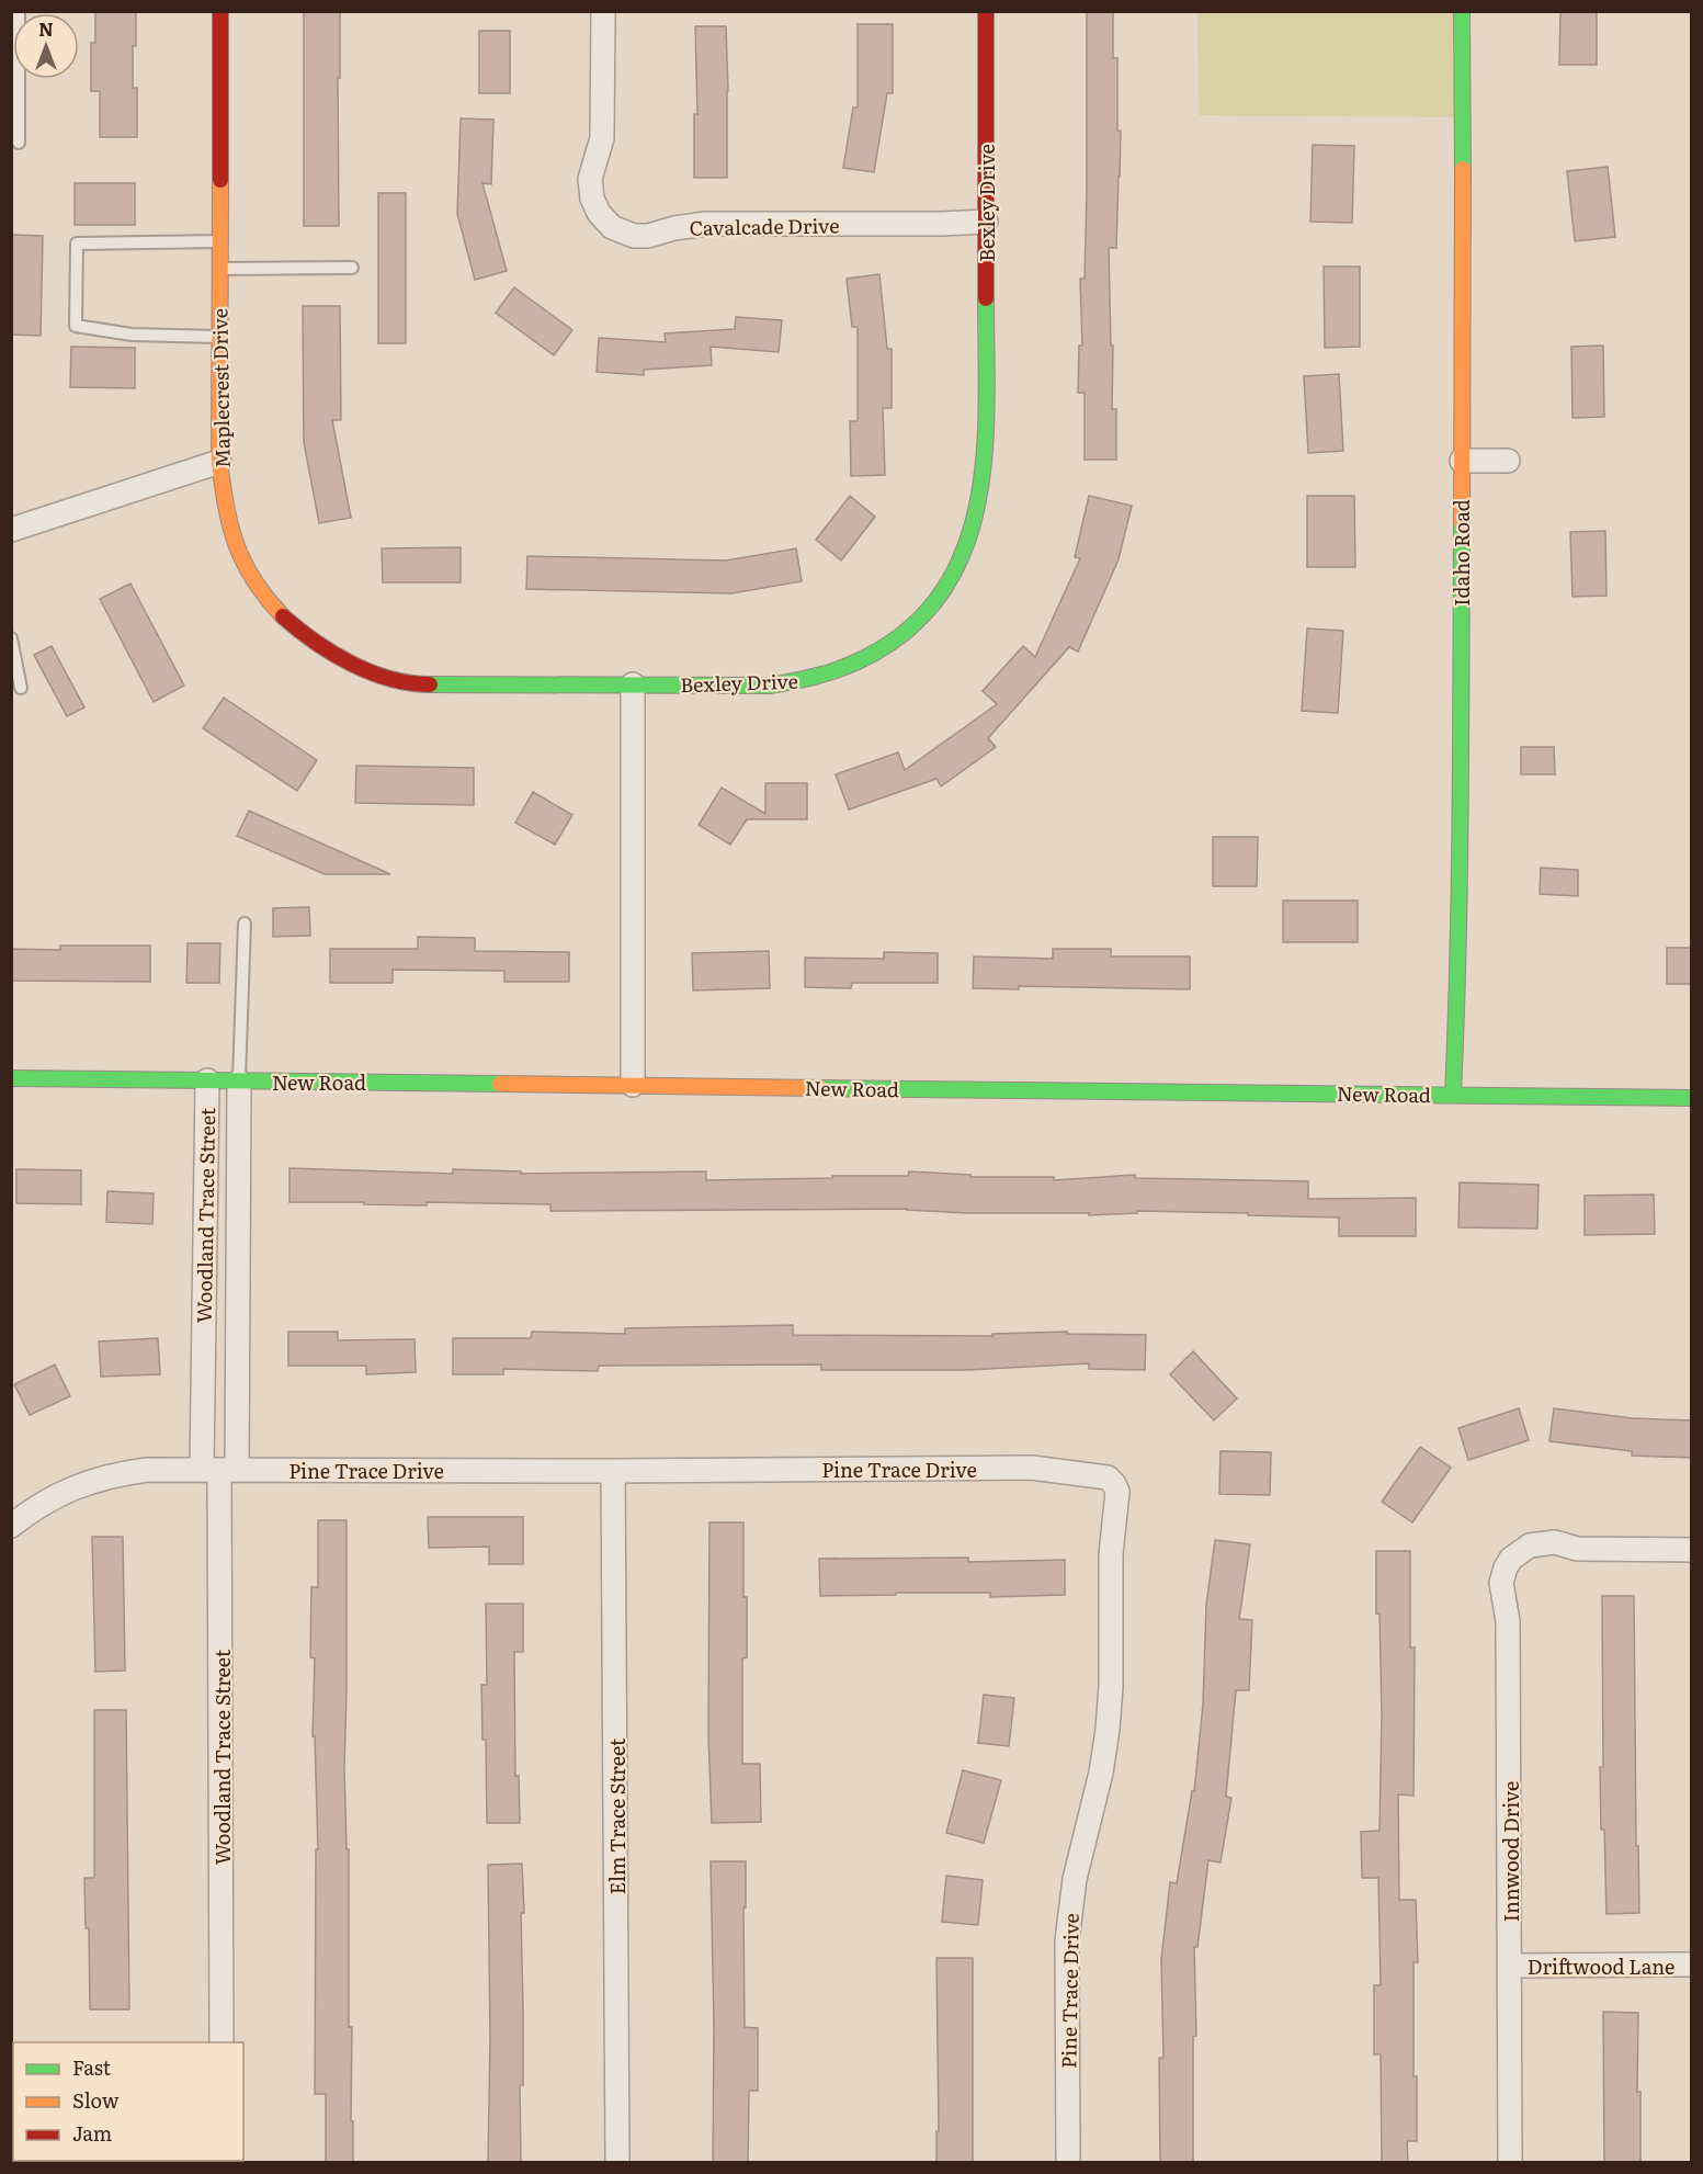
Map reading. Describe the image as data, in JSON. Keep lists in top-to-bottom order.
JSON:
{
  "streets": {
    "street": [
      "Bexley Drive",
      "Cavalcade Drive",
      "Maplecrest Drive",
      "Idaho Road",
      "New Road",
      "Woodland Trace Street",
      "Pine Trace Drive",
      "Elm Trace Street",
      "Innwood Drive",
      "Driftwood Lane"
    ]
  },
  "crossings": [
    ["Bexley Drive", "Cavalcade Drive"],
    ["Bexley Drive", "Maplecrest Drive"],
    ["Idaho Road", "New Road"],
    ["New Road", "Woodland Trace Street"],
    ["Woodland Trace Street", "Pine Trace Drive"],
    ["Pine Trace Drive", "Elm Trace Street"],
    ["Innwood Drive", "Driftwood Lane"]
  ],
  "legend": ["Fast", "Slow", "Jam"],
  "north": "top"
}
